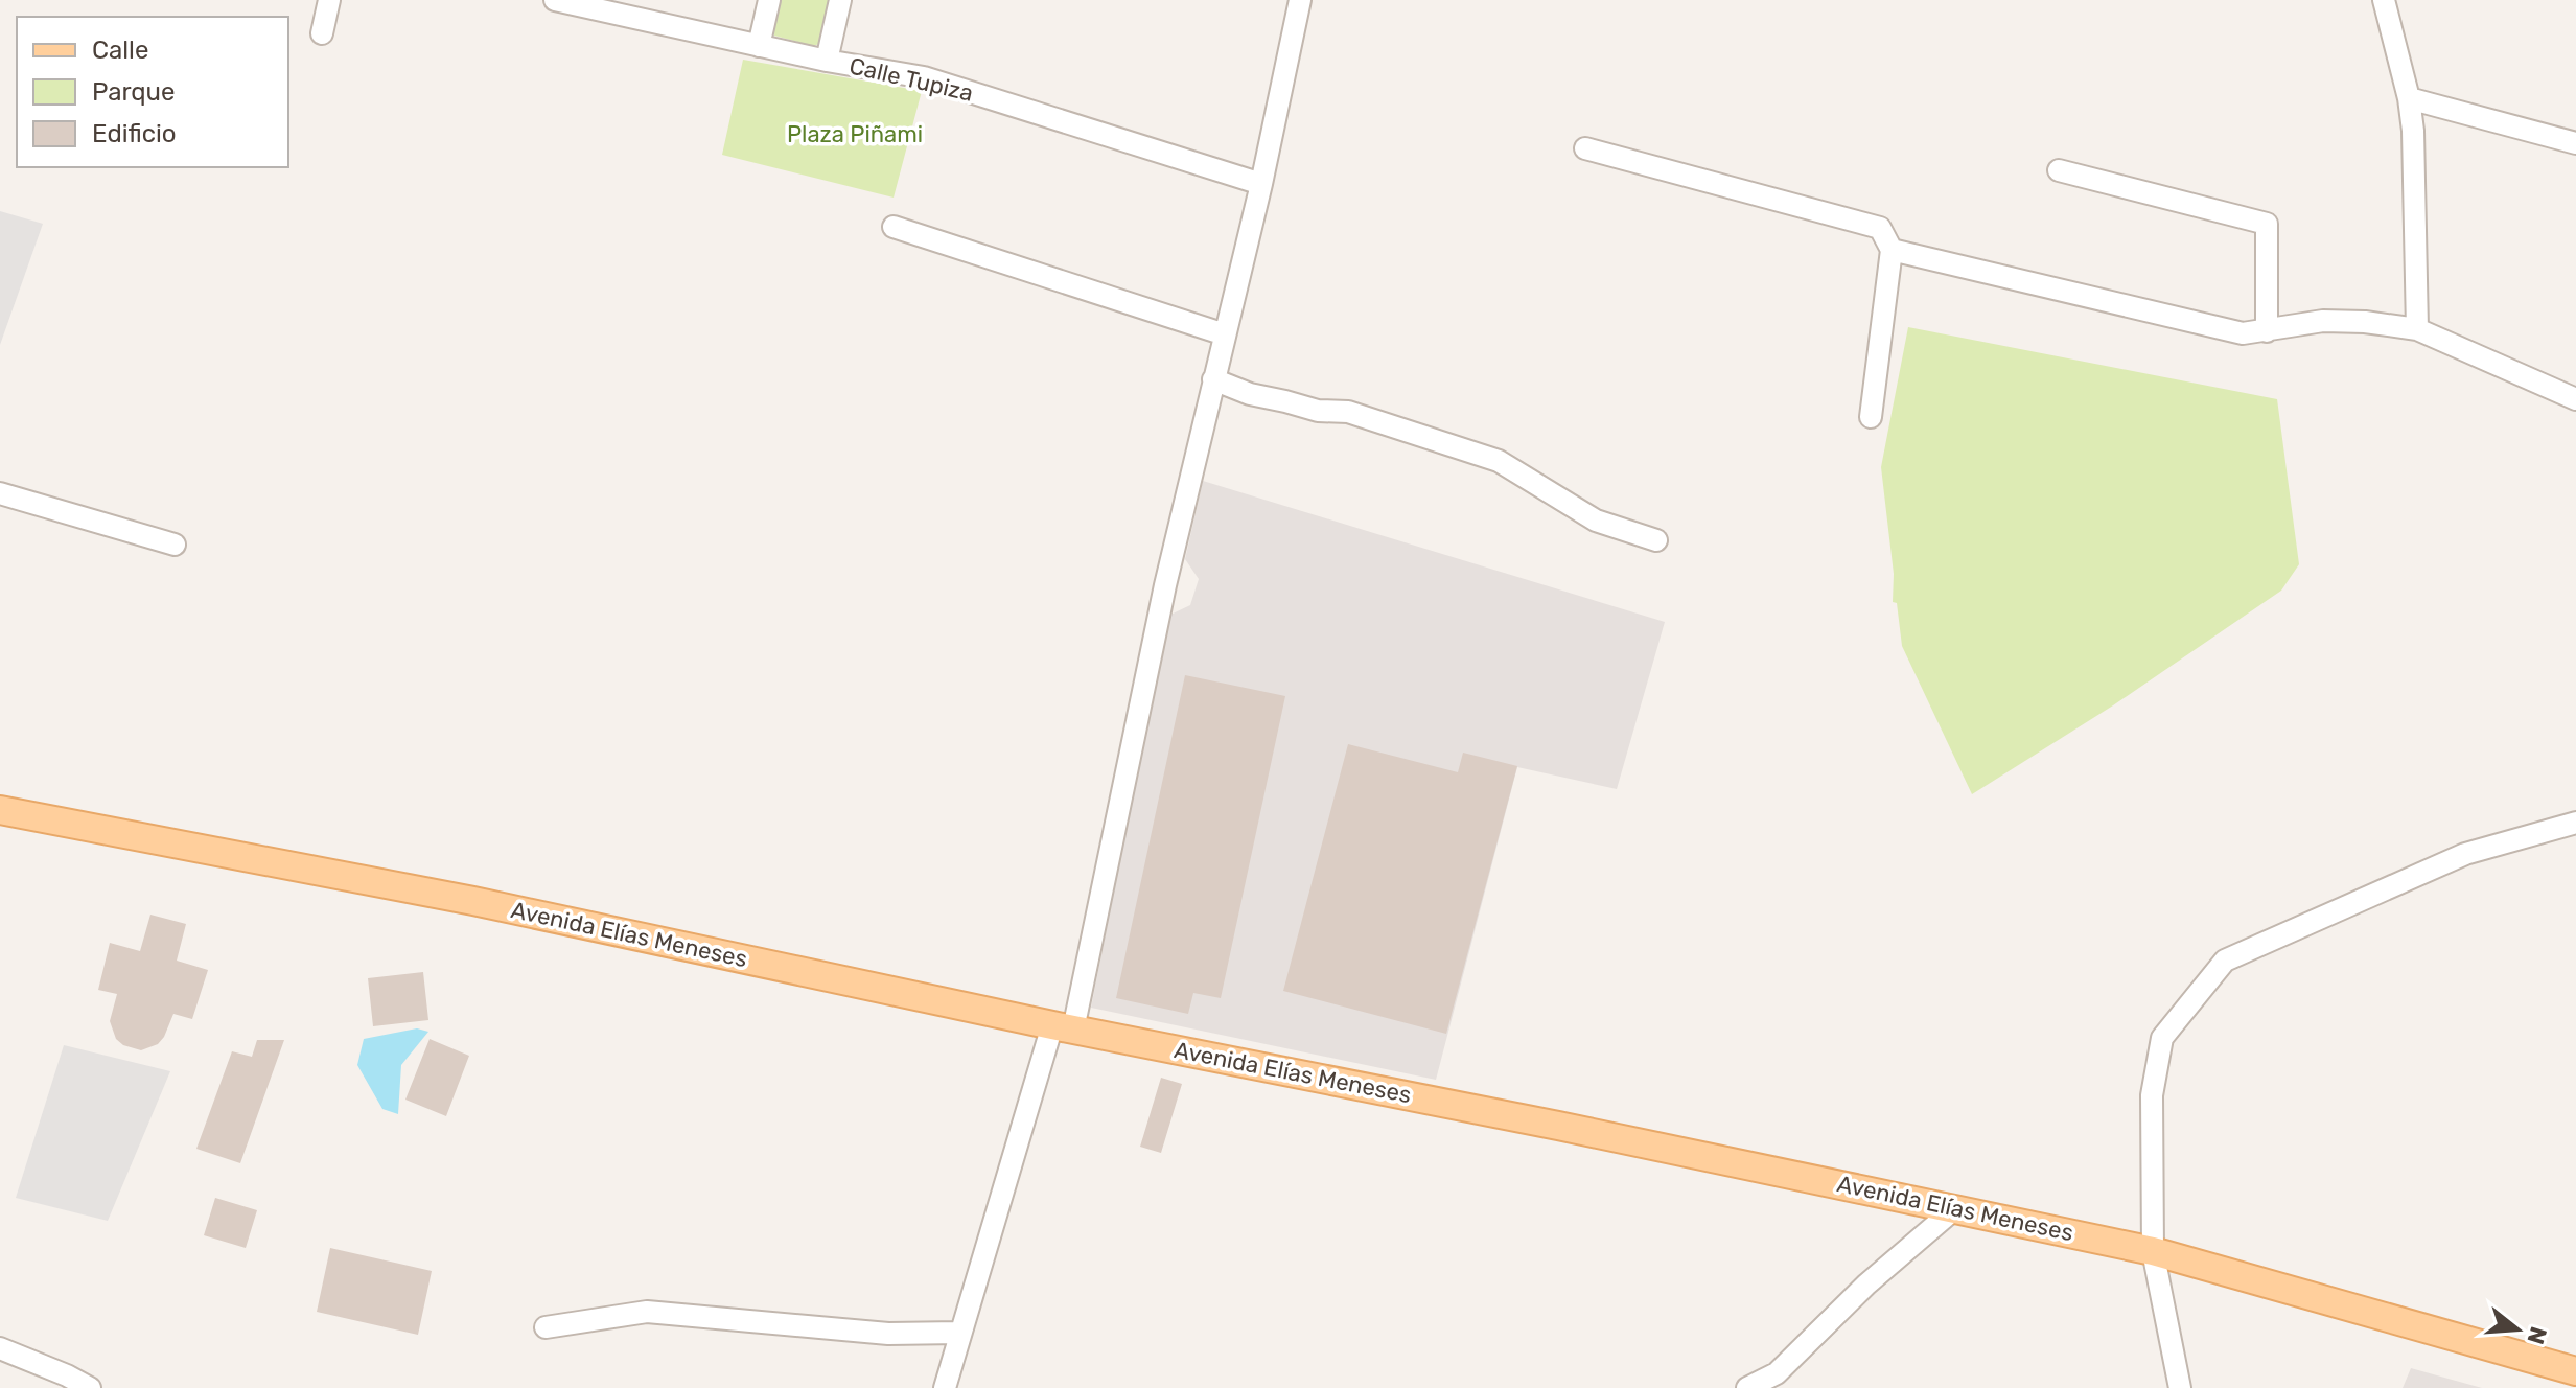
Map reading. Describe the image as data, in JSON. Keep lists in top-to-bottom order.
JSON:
{
  "streets": {
    "main road": ["Avenida Elías Meneses"],
    "street": ["Calle Tupiza"]
  },
  "parks": ["Plaza Piñami"],
  "legend": ["Calle", "Parque", "Edificio"],
  "north": "right"
}
